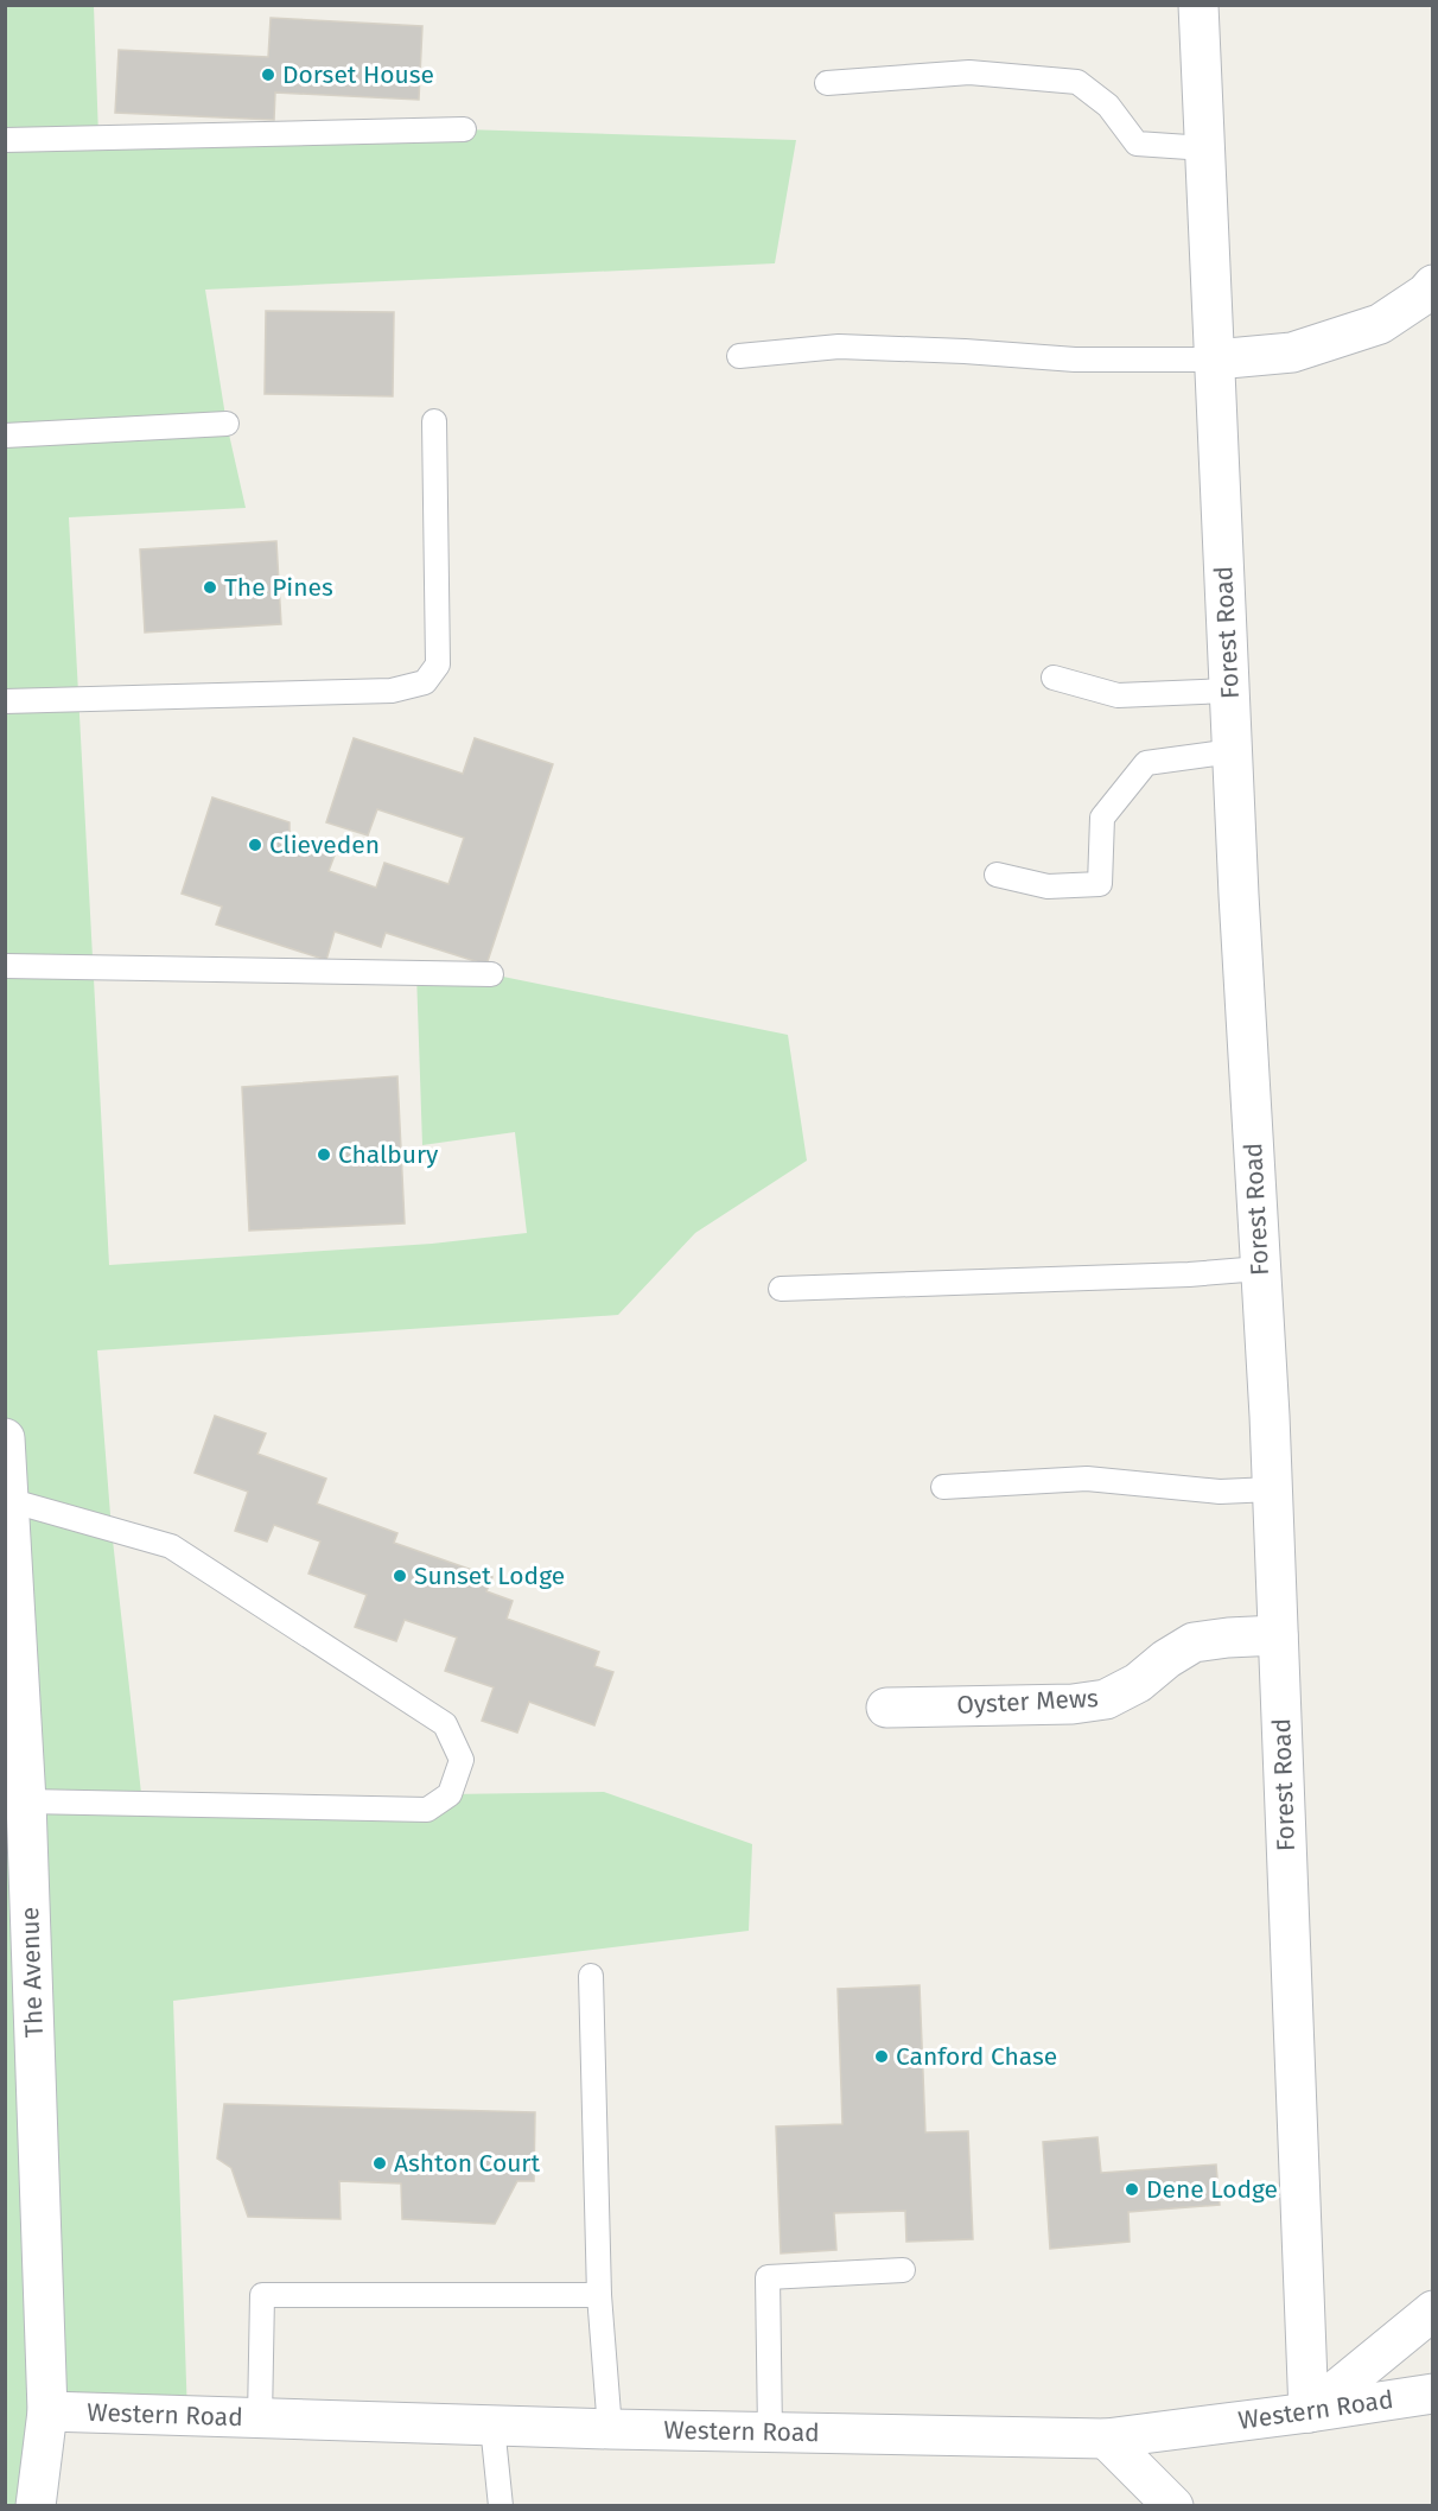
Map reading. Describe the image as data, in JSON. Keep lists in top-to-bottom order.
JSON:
{
  "streets": {
    "street": [
      "Forest Road",
      "Oyster Mews",
      "The Avenue",
      "Western Road"
    ]
  },
  "crossings": [
    ["Forest Road", "Oyster Mews"],
    ["Forest Road", "Western Road"],
    ["The Avenue", "Western Road"]
  ],
  "places": [
    "Dorset House",
    "The Pines",
    "Clieveden",
    "Chalbury",
    "Sunset Lodge",
    "Canford Chase",
    "Ashton Court",
    "Dene Lodge"
  ]
}
